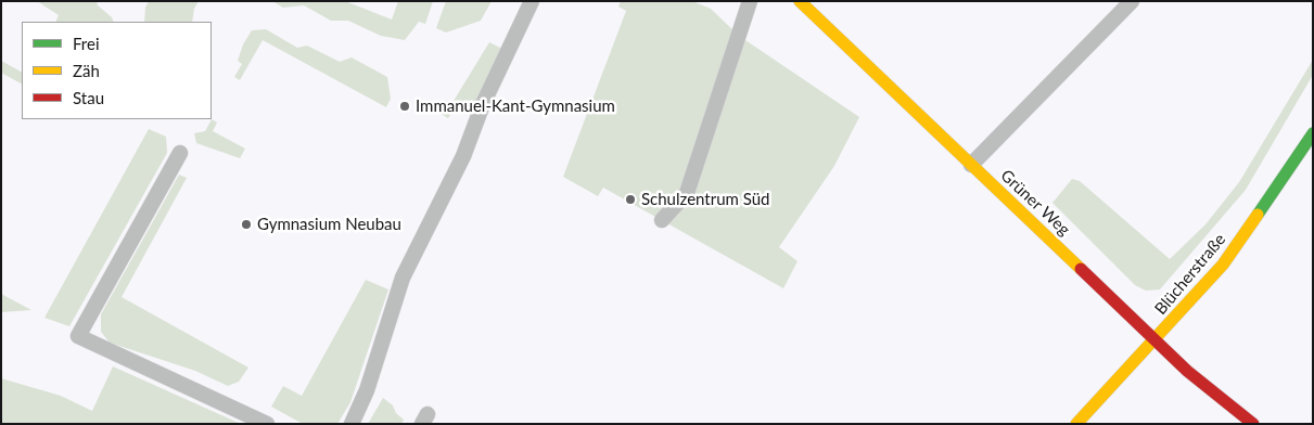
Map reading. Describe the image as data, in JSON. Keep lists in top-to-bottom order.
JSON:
{
  "streets": {
    "street": ["Grüner Weg", "Blücherstraße"]
  },
  "crossings": [
    ["Grüner Weg", "Blücherstraße"]
  ],
  "places": ["Immanuel-Kant-Gymnasium", "Schulzentrum Süd", "Gymnasium Neubau"],
  "legend": ["Frei", "Zäh", "Stau"]
}
